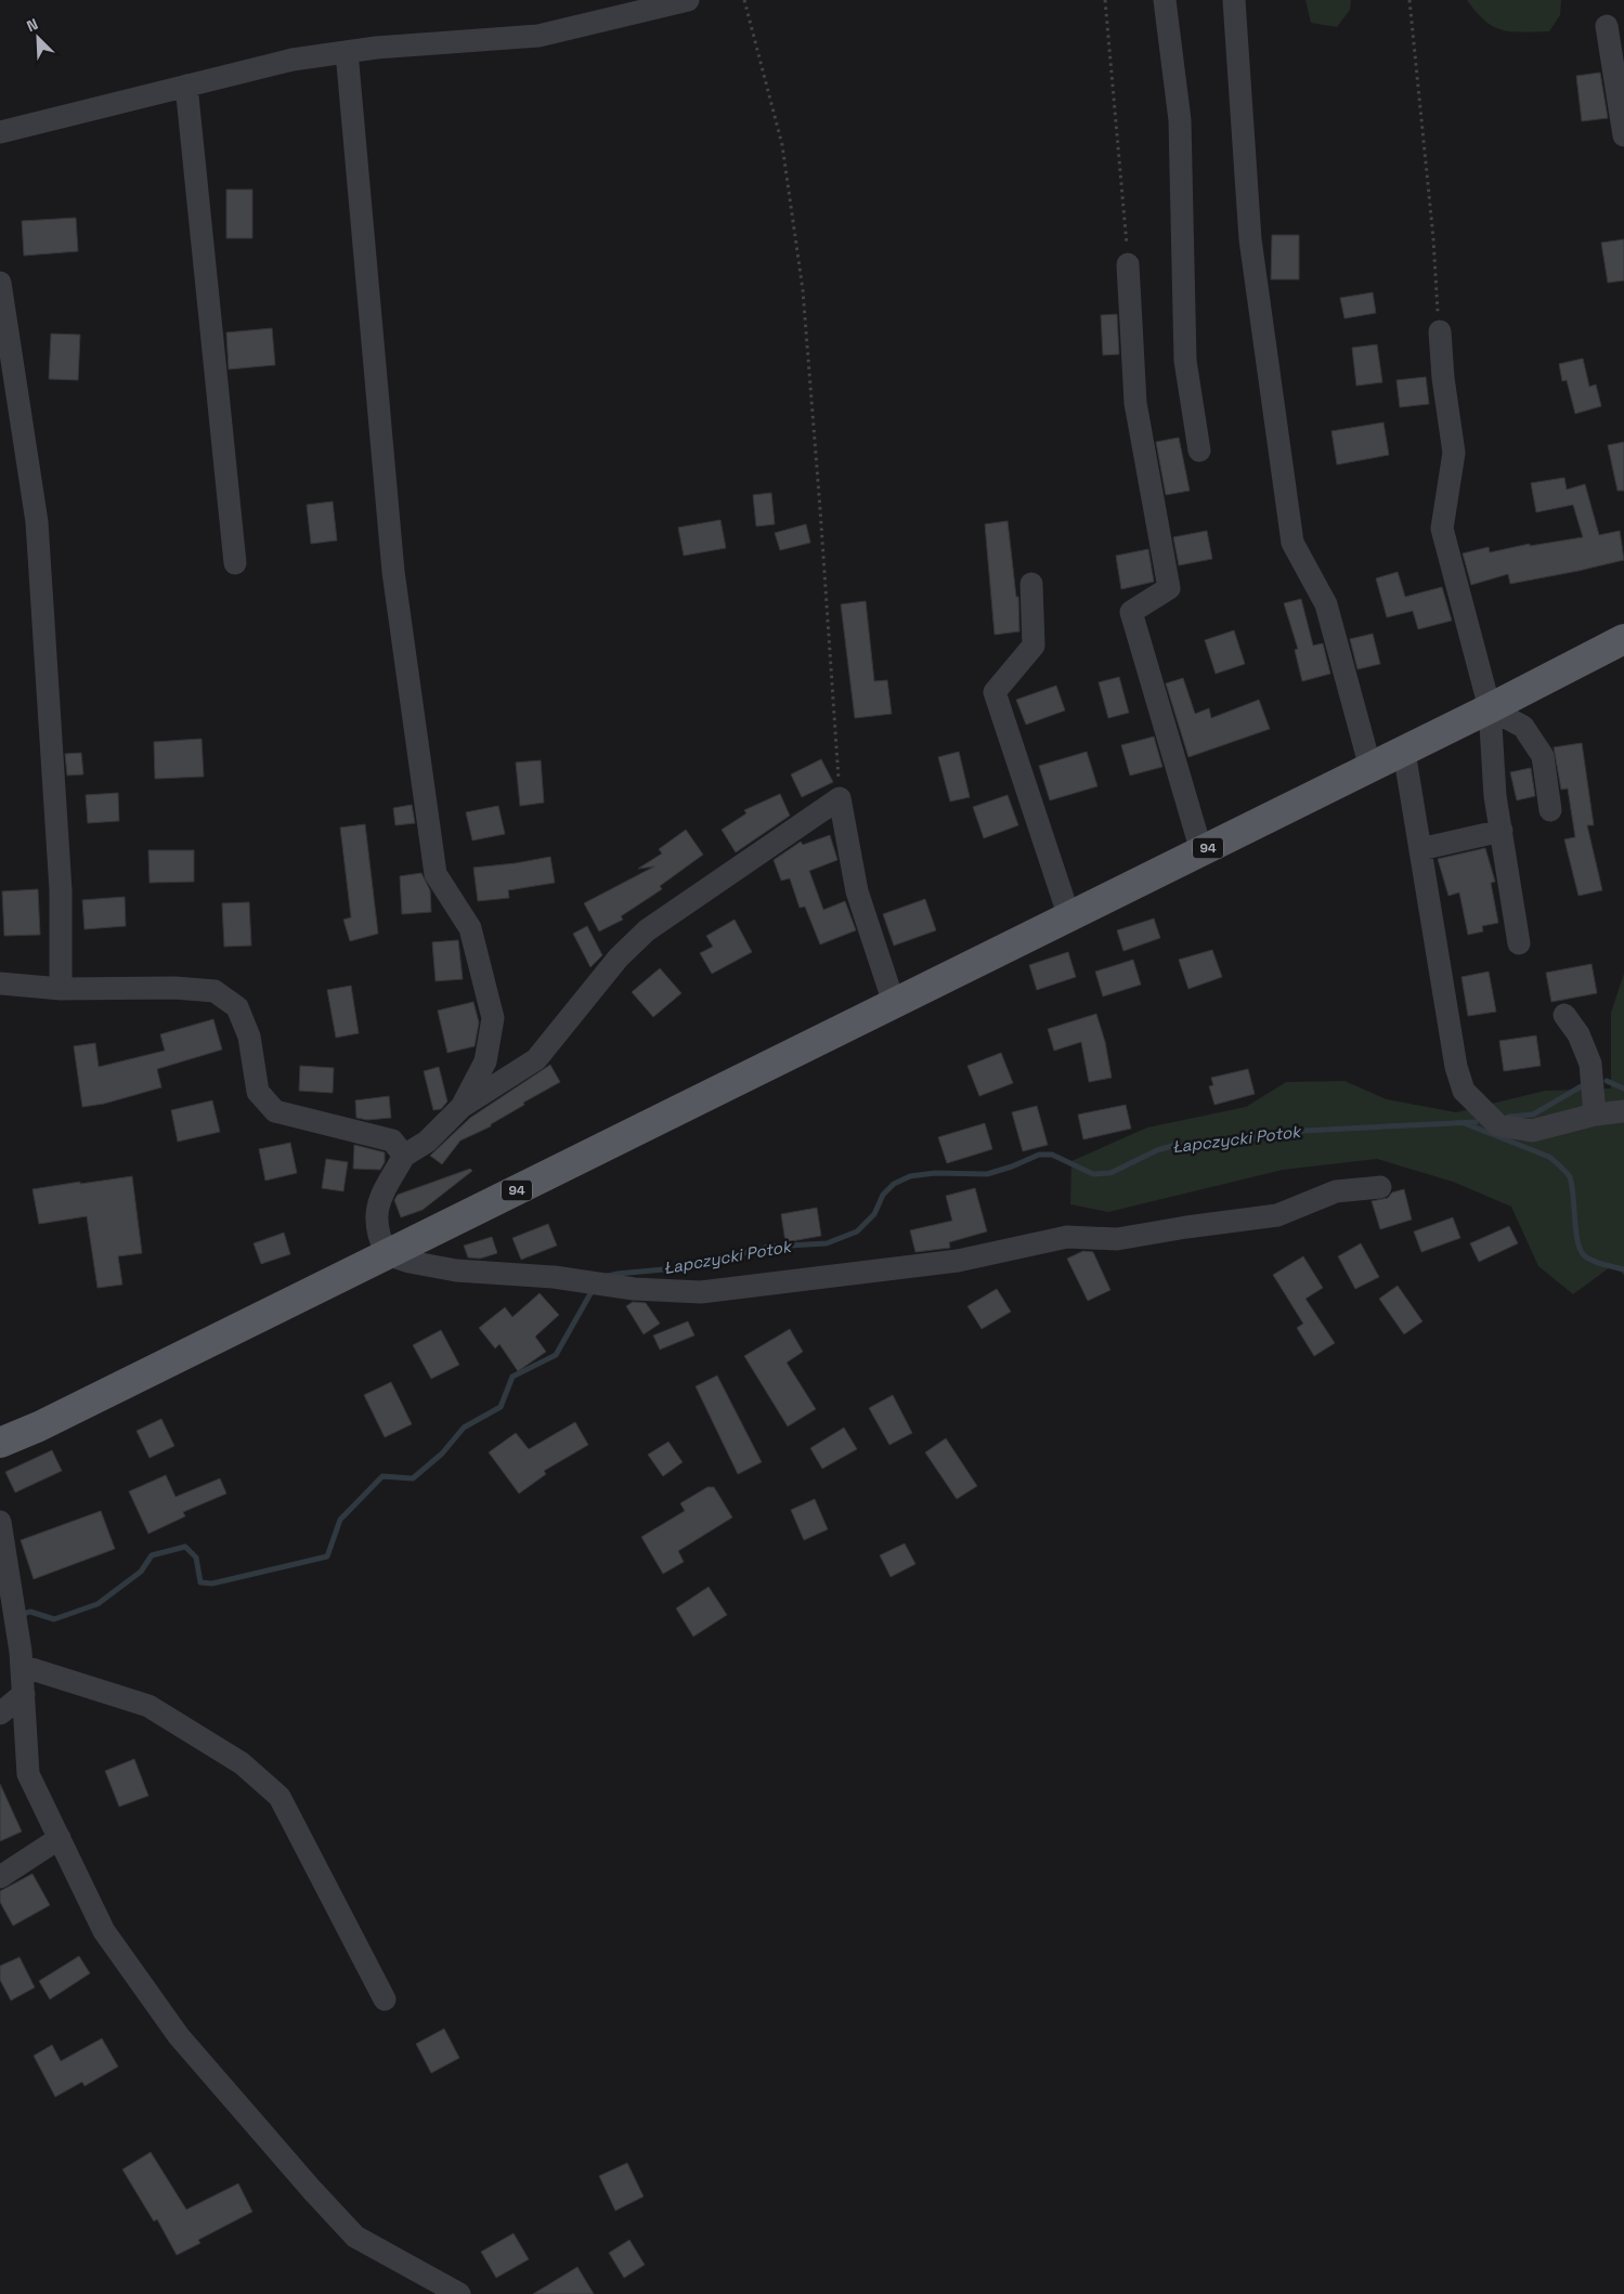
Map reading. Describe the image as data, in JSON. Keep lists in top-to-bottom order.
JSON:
{
  "streets": {
    "main road": ["94"]
  },
  "water": ["Łapczycki Potok"],
  "north": "top left"
}
